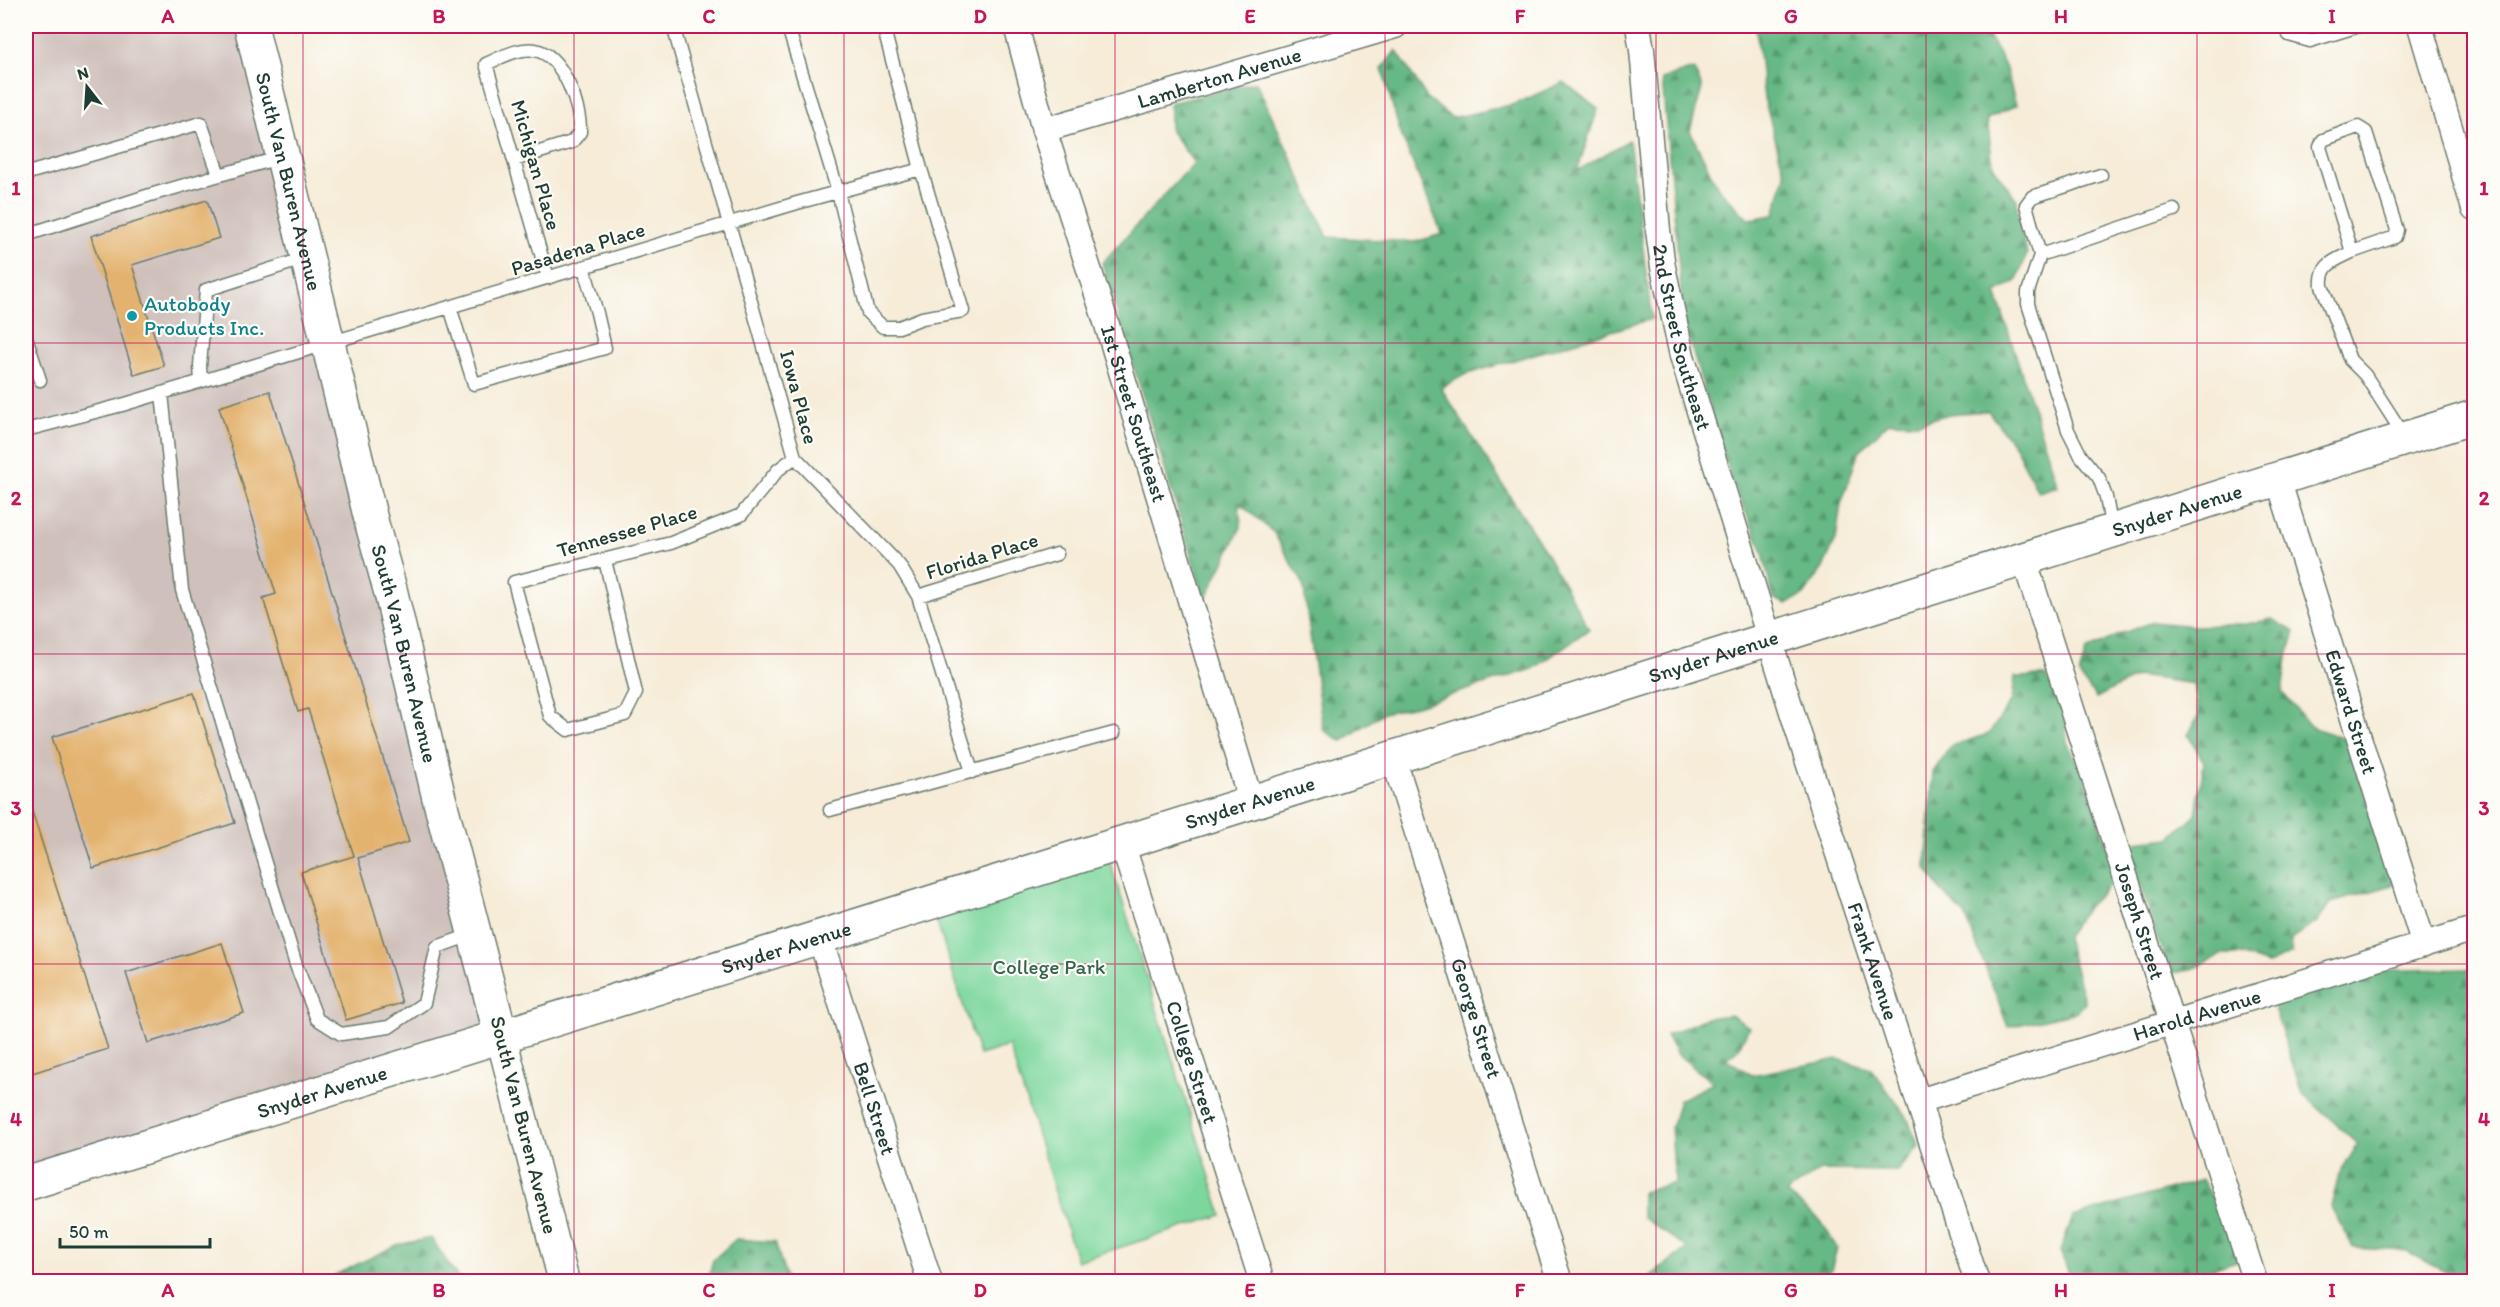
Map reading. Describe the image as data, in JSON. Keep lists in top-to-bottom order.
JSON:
{
  "streets": {
    "main road": ["South Van Buren Avenue", "Snyder Avenue"],
    "street": [
      "Lamberton Avenue",
      "2nd Street Southeast",
      "1st Street Southeast",
      "Edward Street",
      "Joseph Street",
      "Frank Avenue",
      "Harold Avenue",
      "George Street",
      "College Street",
      "Bell Street"
    ],
    "lane": [
      "Michigan Place",
      "Pasadena Place",
      "Iowa Place",
      "Tennessee Place",
      "Florida Place"
    ]
  },
  "crossings": [
    ["Lamberton Avenue", "1st Street Southeast"],
    ["Michigan Place", "Pasadena Place"],
    ["South Van Buren Avenue", "Pasadena Place"],
    ["South Van Buren Avenue", "Snyder Avenue"],
    ["Pasadena Place", "Iowa Place"],
    ["2nd Street Southeast", "Snyder Avenue"],
    ["2nd Street Southeast", "Frank Avenue"],
    ["Iowa Place", "Tennessee Place"],
    ["Iowa Place", "Florida Place"],
    ["1st Street Southeast", "Snyder Avenue"],
    ["Snyder Avenue", "Edward Street"],
    ["Snyder Avenue", "Joseph Street"],
    ["Snyder Avenue", "Frank Avenue"],
    ["Snyder Avenue", "George Street"],
    ["Snyder Avenue", "College Street"],
    ["Snyder Avenue", "Bell Street"],
    ["Edward Street", "Harold Avenue"],
    ["Joseph Street", "Harold Avenue"],
    ["Frank Avenue", "Harold Avenue"]
  ],
  "parks": ["College Park"],
  "places": ["Autobody Products Inc."],
  "scale_bar": "50 m",
  "north": "top",
  "grid": {
    "columns": [
      "A",
      "B",
      "C",
      "D",
      "E",
      "F",
      "G",
      "H",
      "I"
    ],
    "rows": [
      "1",
      "2",
      "3",
      "4"
    ]
  }
}
